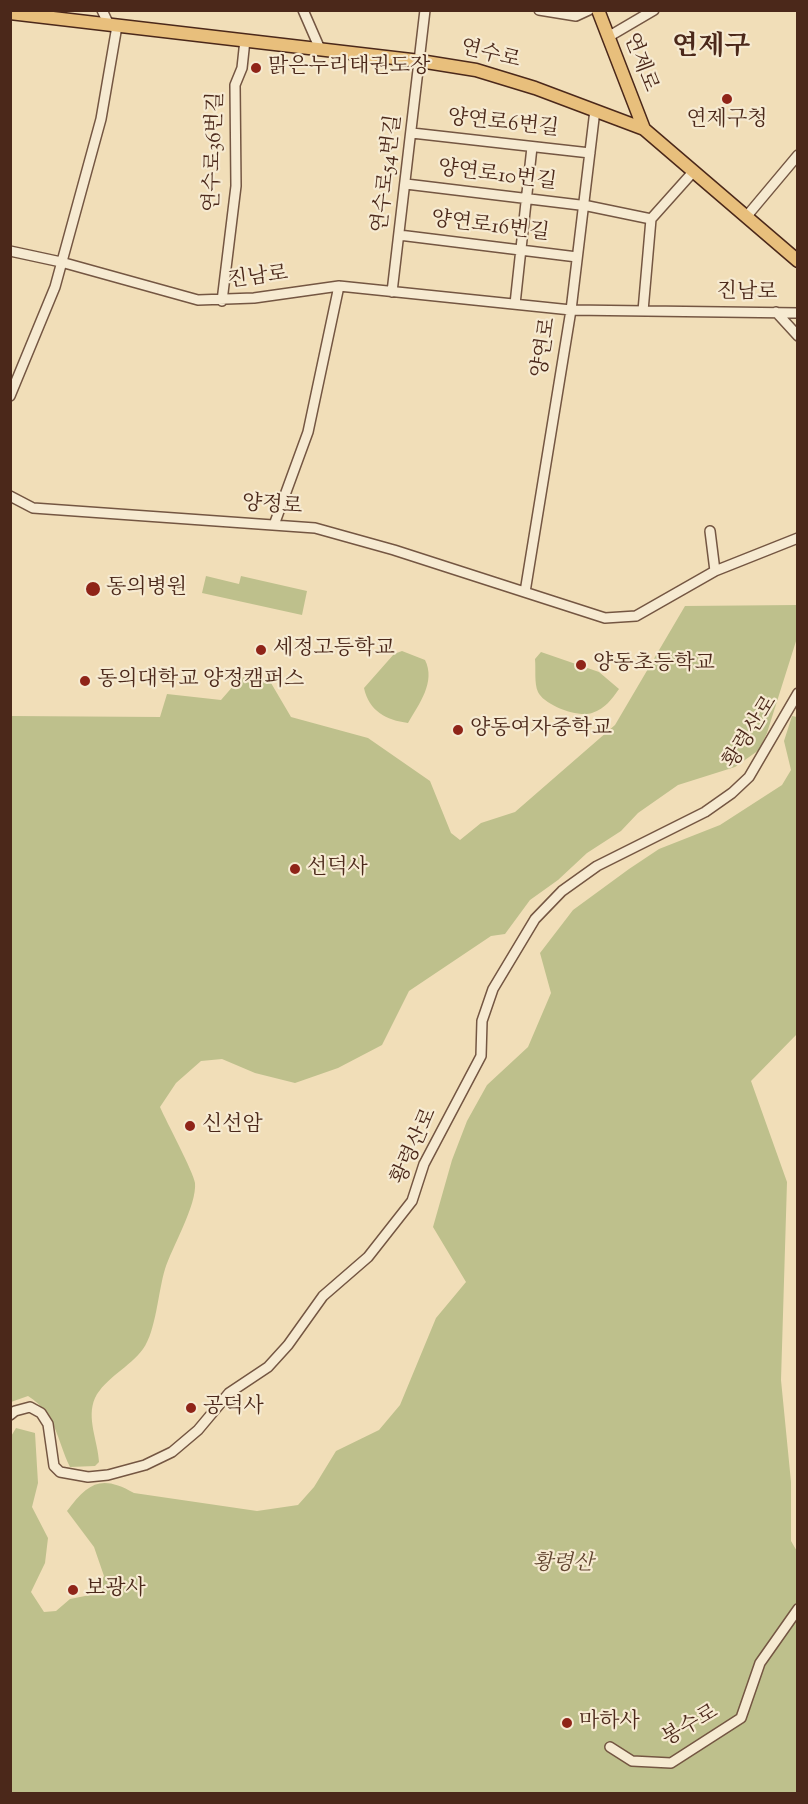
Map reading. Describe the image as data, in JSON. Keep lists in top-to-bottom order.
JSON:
{
  "streets": {
    "main road": ["연수로", "연제로"],
    "street": [
      "양연로6번길",
      "연수로36번길",
      "연수로54번길",
      "양연로10번길",
      "양연로16번길",
      "진남로",
      "양연로",
      "양정로",
      "황령산로",
      "봉수로"
    ]
  },
  "crossings": [
    ["연수로", "연제로"],
    ["연수로", "연수로36번길"],
    ["연수로", "연수로54번길"],
    ["연수로", "양연로"],
    ["양연로6번길", "연수로54번길"],
    ["양연로6번길", "양연로"],
    ["연수로36번길", "진남로"],
    ["연수로54번길", "양연로10번길"],
    ["연수로54번길", "양연로16번길"],
    ["연수로54번길", "진남로"],
    ["양연로10번길", "양연로"],
    ["양연로16번길", "양연로"],
    ["진남로", "양연로"],
    ["양연로", "양정로"]
  ],
  "districts": ["연제구"],
  "parks": ["황령산"],
  "places": [
    "맑은누리태권도장",
    "연제구청",
    "동의병원",
    "세정고등학교",
    "양동초등학교",
    "동의대학교 양정캠퍼스",
    "양동여자중학교",
    "선덕사",
    "신선암",
    "공덕사",
    "보광사",
    "마하사"
  ]
}
